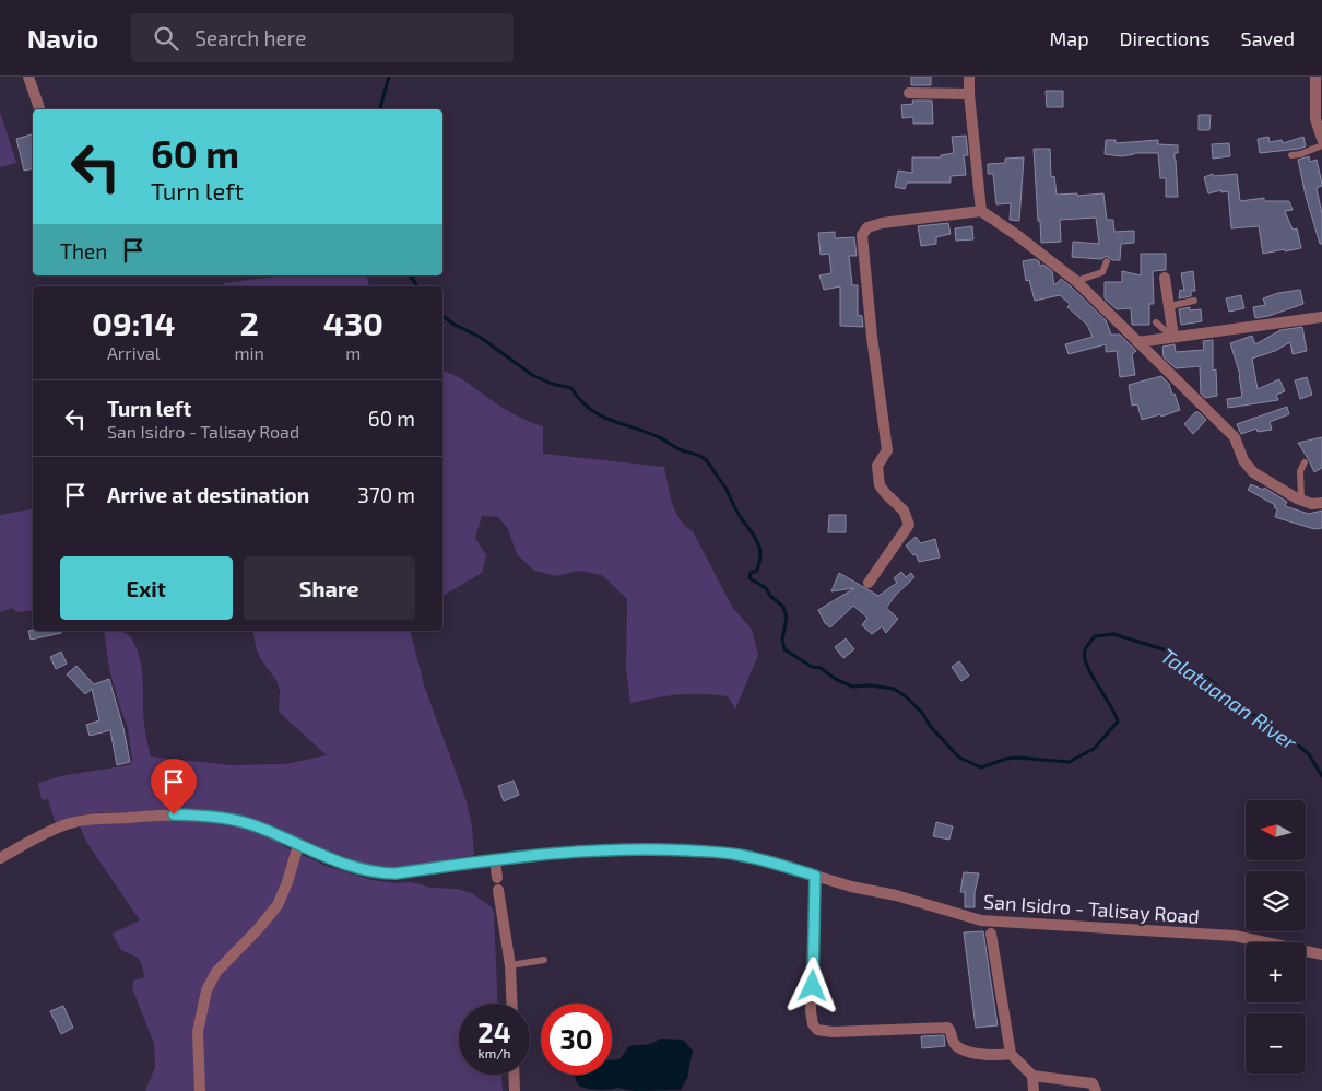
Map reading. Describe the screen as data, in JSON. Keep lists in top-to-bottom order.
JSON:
{
  "streets": {
    "street": ["San Isidro - Talisay Road"]
  },
  "water": ["Talatuanan River"],
  "north": "left",
  "page": {
    "header": "Navio",
    "search": "Search here",
    "nav": ["Map", "Directions", "Saved"],
    "turn": ["60 m", "Turn left"],
    "then": "Then",
    "eta": [
      "09:14",
      "Arrival",
      "2",
      "min",
      "430",
      "m"
    ],
    "list": [
      {
        "name": "Turn left",
        "note": "San Isidro - Talisay Road",
        "value": "60 m"
      },
      {
        "name": "Arrive at destination",
        "value": "370 m"
      }
    ],
    "buttons": ["Exit", "Share"],
    "map_buttons": ["+", "−"],
    "speed": "24 km/h",
    "limit": "30"
  }
}
